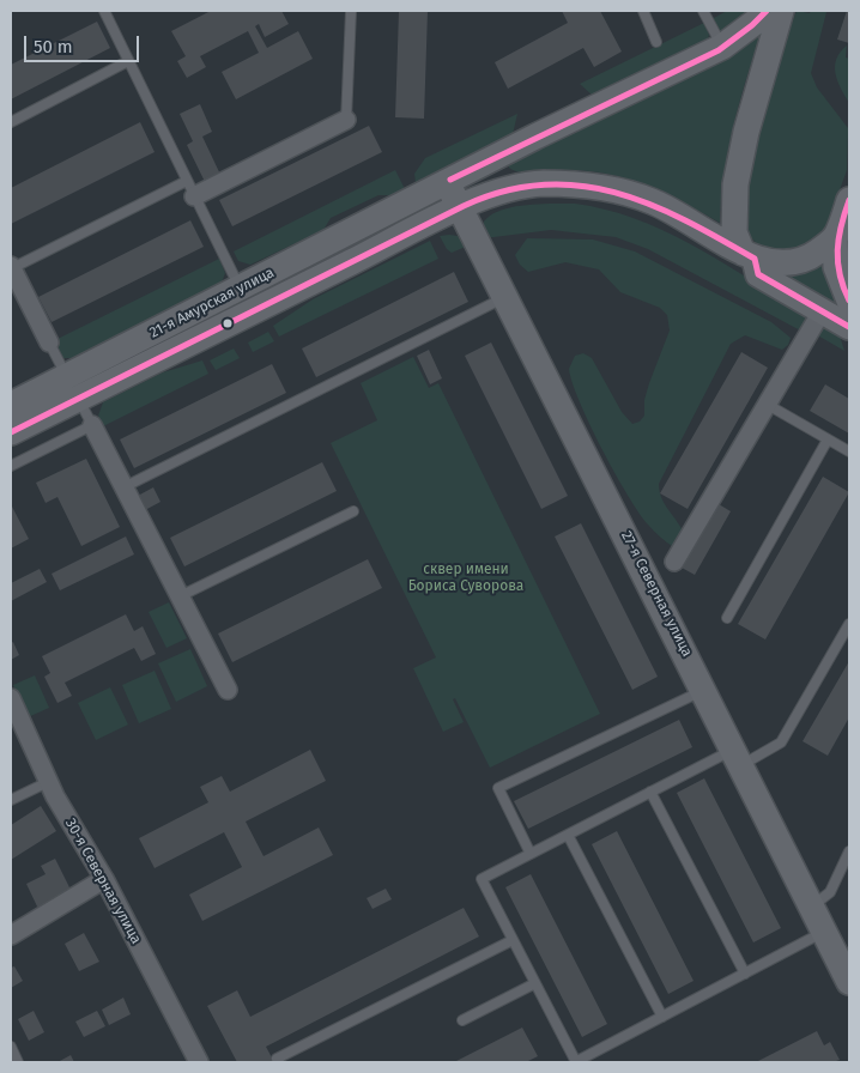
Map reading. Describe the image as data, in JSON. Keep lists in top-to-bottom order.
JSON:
{
  "streets": {
    "main road": ["21-я Амурская улица", "27-я Северная улица"],
    "street": ["30-я Северная улица"]
  },
  "crossings": [
    ["21-я Амурская улица", "27-я Северная улица"]
  ],
  "parks": ["сквер имени Бориса Суворова"],
  "scale_bar": "50 m"
}
